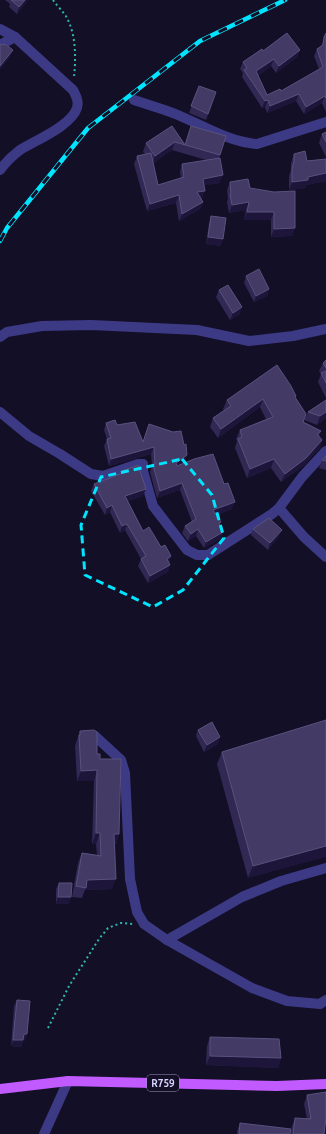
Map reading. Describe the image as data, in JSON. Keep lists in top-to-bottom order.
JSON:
{
  "streets": {
    "main road": ["R759"]
  }
}
